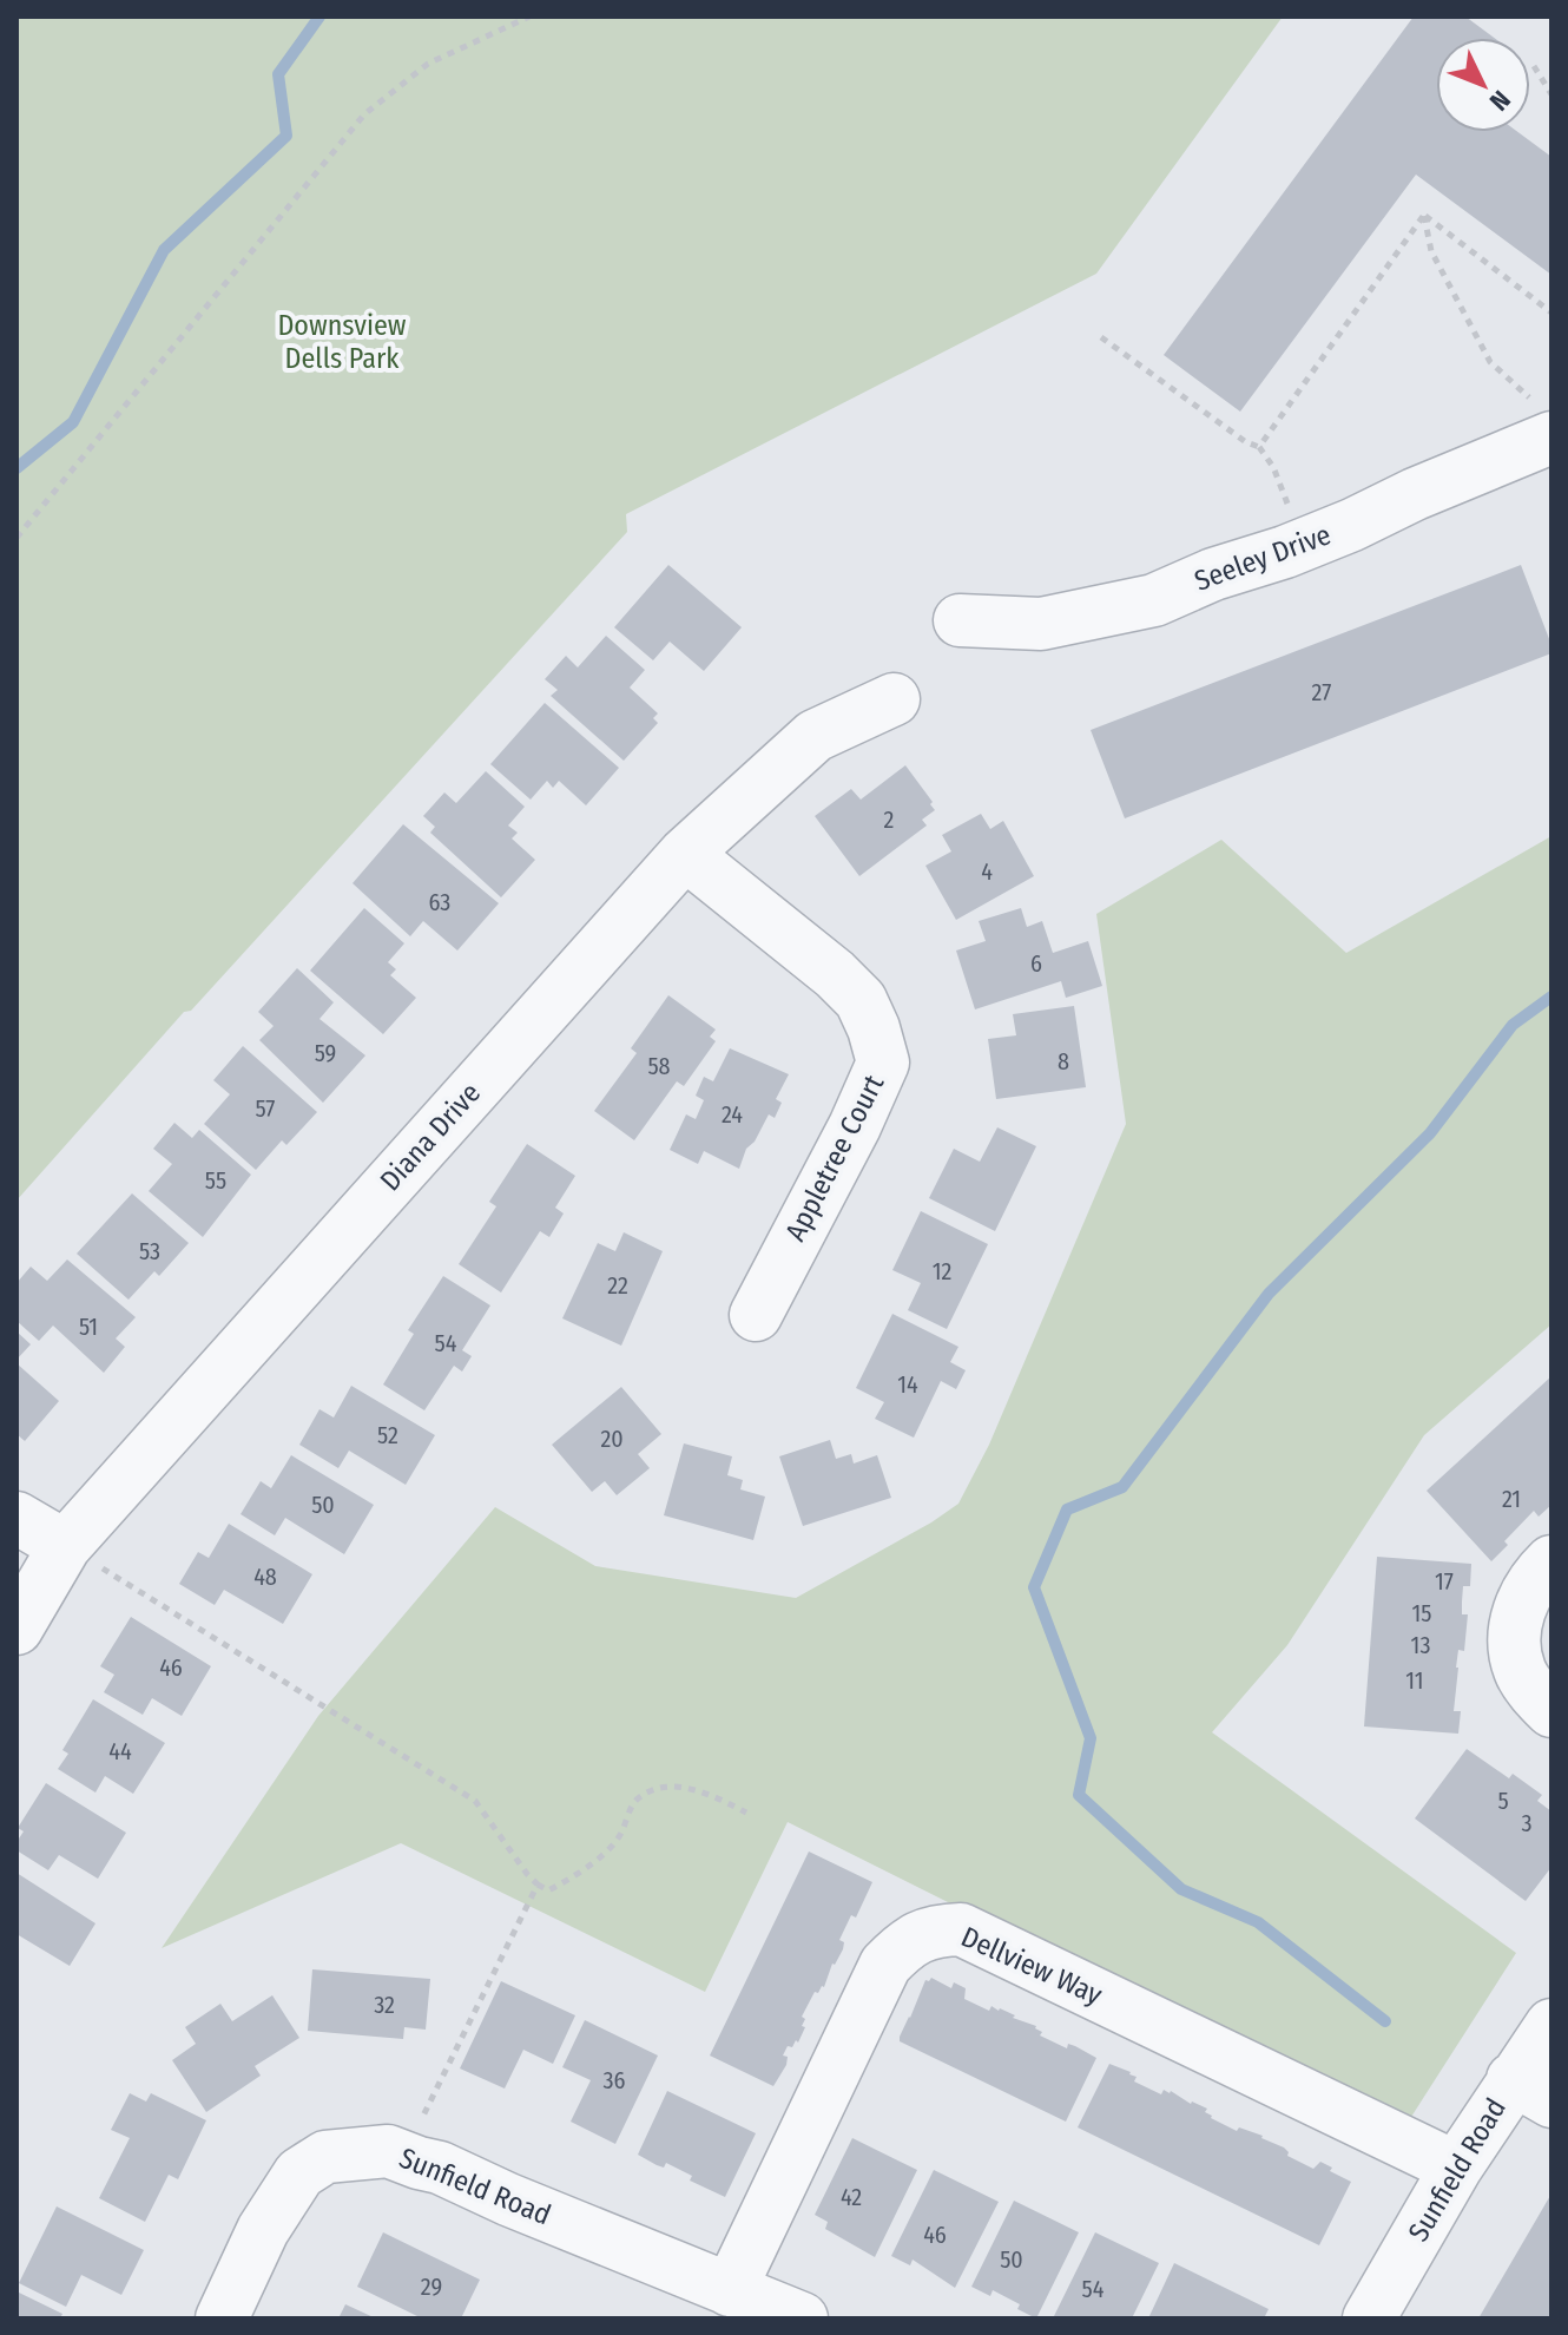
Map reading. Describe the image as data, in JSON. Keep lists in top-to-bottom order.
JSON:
{
  "streets": {
    "street": [
      "Seeley Drive",
      "Diana Drive",
      "Appletree Court",
      "Dellview Way",
      "Sunfield Road"
    ]
  },
  "crossings": [
    ["Diana Drive", "Appletree Court"],
    ["Dellview Way", "Sunfield Road"]
  ],
  "parks": ["Downsview Dells Park"],
  "house_numbers": [
    "27",
    "2",
    "4",
    "63",
    "6",
    "59",
    "8",
    "58",
    "57",
    "24",
    "55",
    "53",
    "12",
    "22",
    "51",
    "54",
    "14",
    "52",
    "20",
    "21",
    "50",
    "48",
    "17",
    "15",
    "13",
    "46",
    "11",
    "44",
    "5",
    "3",
    "32",
    "36",
    "42",
    "46",
    "50",
    "29",
    "54"
  ],
  "north": "bottom right"
}
